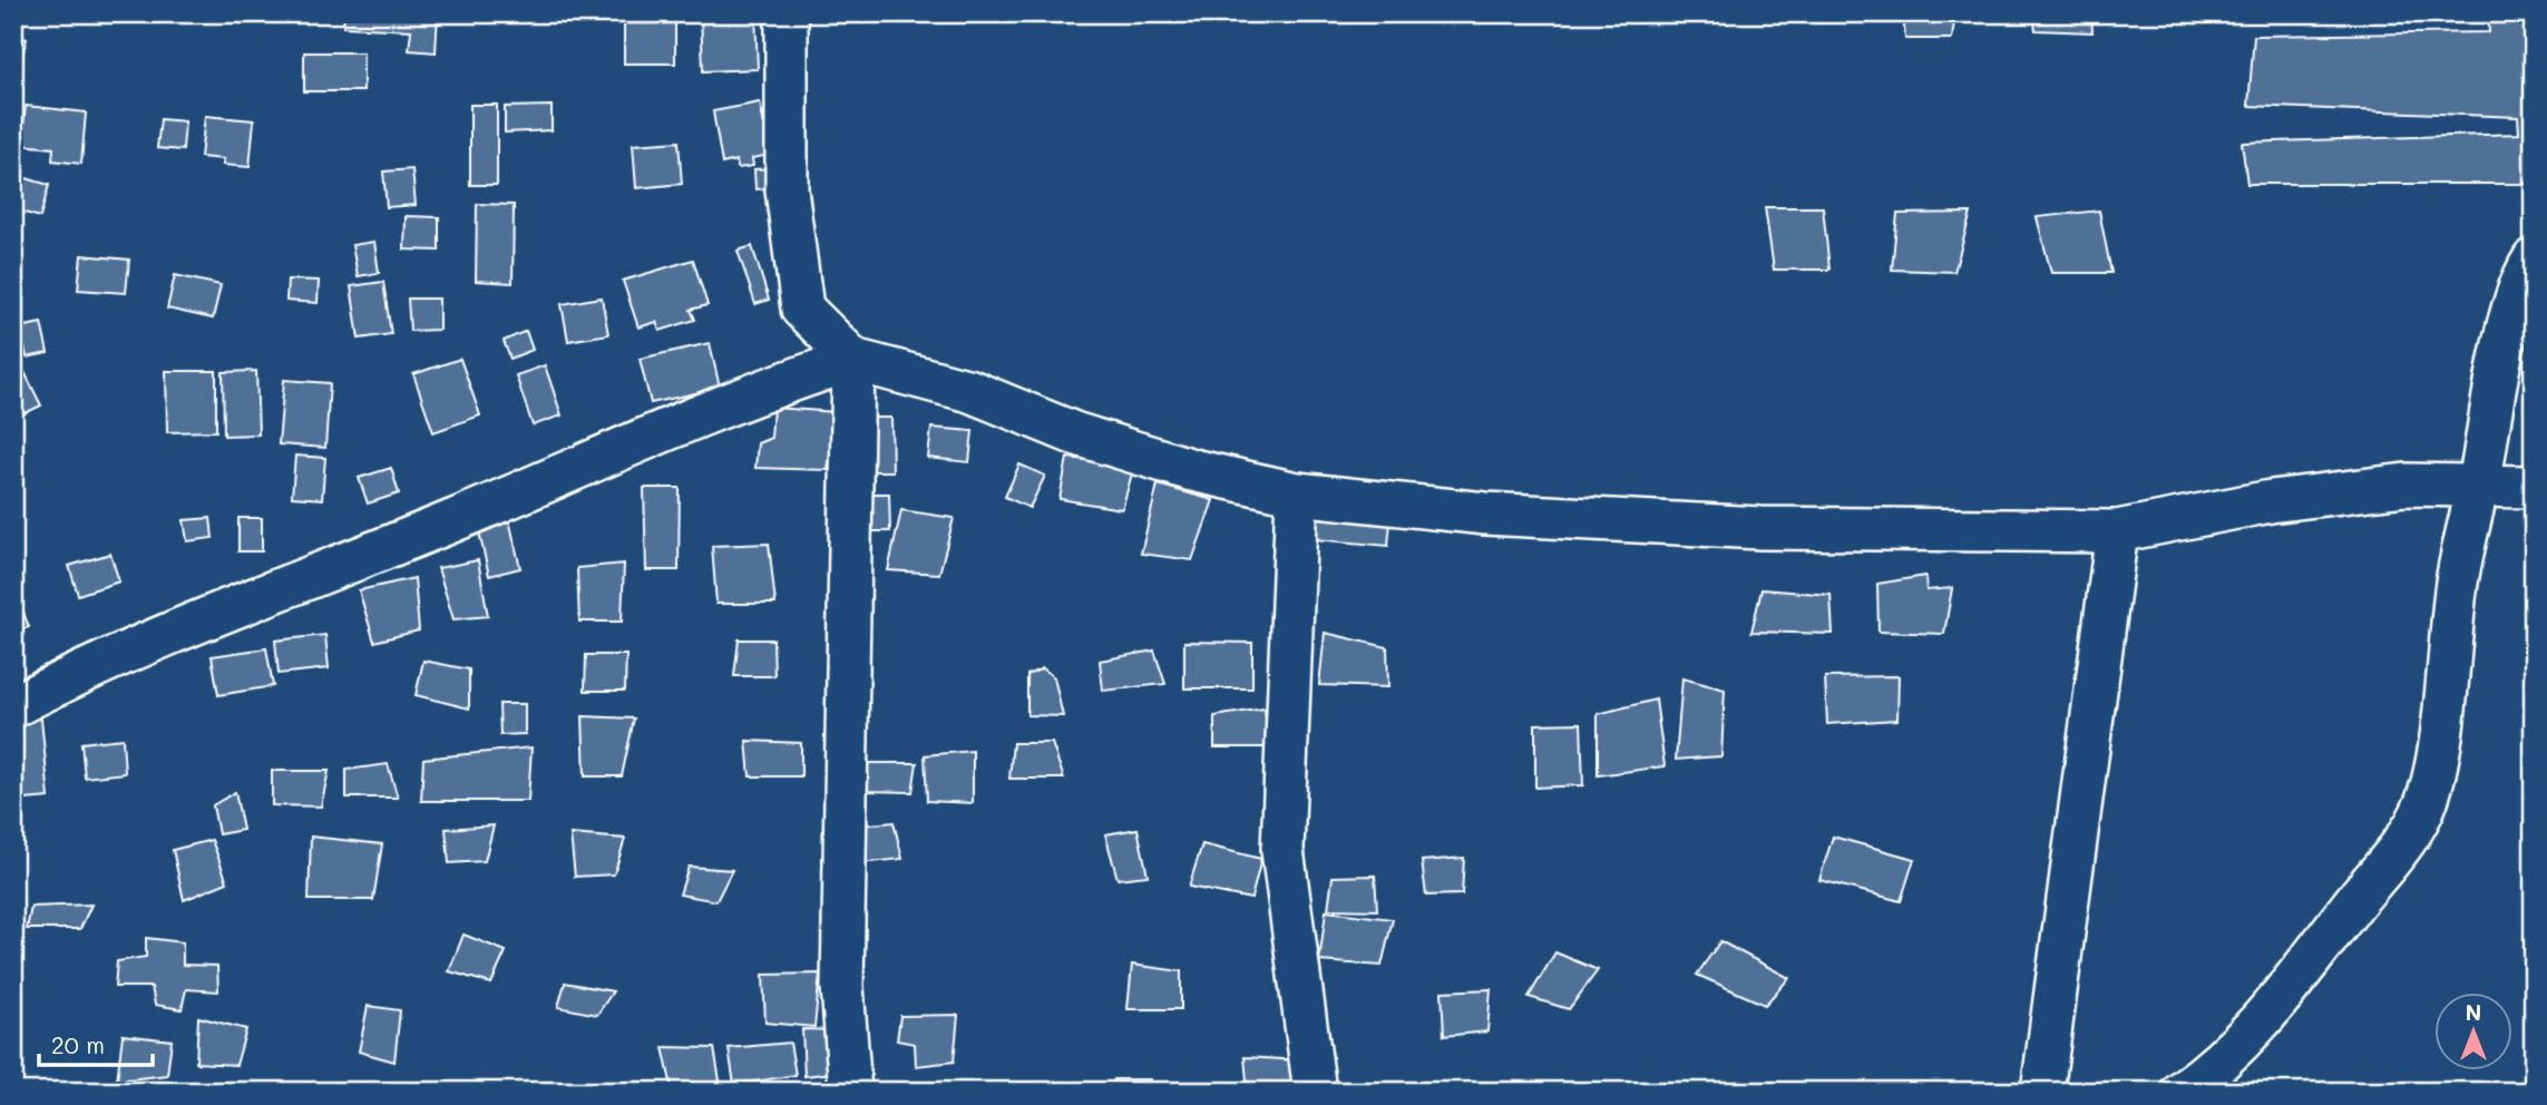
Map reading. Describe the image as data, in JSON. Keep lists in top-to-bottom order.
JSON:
{
  "scale_bar": "20 m",
  "north": "top"
}
